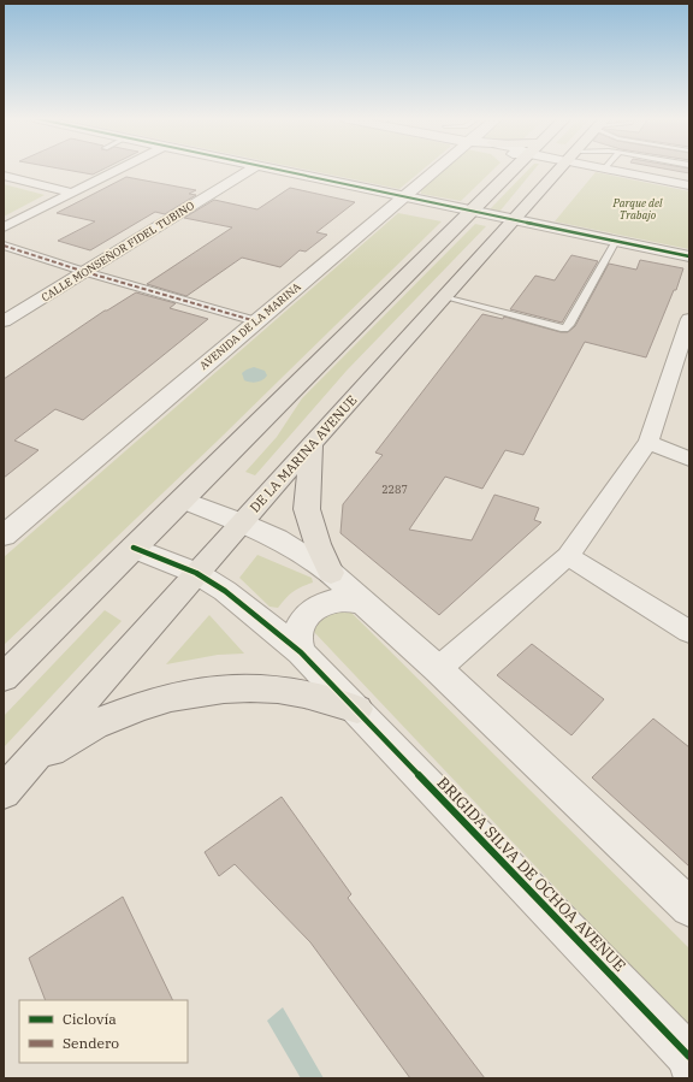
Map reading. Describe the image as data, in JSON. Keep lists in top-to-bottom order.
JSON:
{
  "streets": {
    "main road": ["DE LA MARINA AVENUE"],
    "street": ["CALLE MONSEÑOR FIDEL TUBINO", "AVENIDA DE LA MARINA", "BRIGIDA SILVA DE OCHOA AVENUE"]
  },
  "crossings": [
    ["DE LA MARINA AVENUE", "BRIGIDA SILVA DE OCHOA AVENUE"]
  ],
  "parks": ["Parque del Trabajo"],
  "house_numbers": ["2287"],
  "legend": ["Ciclovía", "Sendero"]
}
